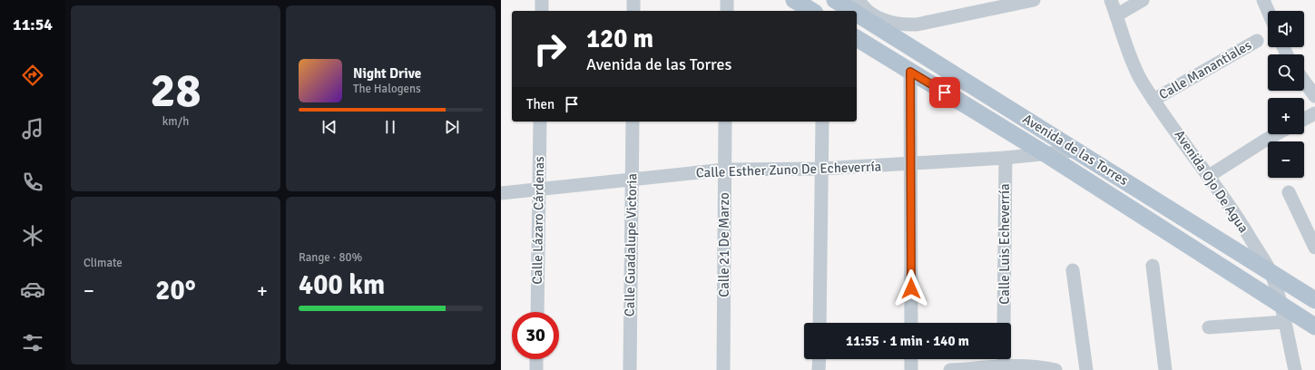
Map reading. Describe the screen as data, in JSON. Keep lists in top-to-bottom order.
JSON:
{
  "streets": {
    "main road": ["Avenida de las Torres"],
    "street": [
      "Calle Manantiales",
      "Calle Esther Zuno De Echeverría",
      "Avenida Ojo De Agua",
      "Calle Lázaro Cárdenas",
      "Calle Luis Echeverría",
      "Calle Guadalupe Victoria",
      "Calle 21 De Marzo"
    ]
  },
  "crossings": [
    ["Calle Manantiales", "Avenida Ojo De Agua"],
    ["Avenida de las Torres", "Calle Esther Zuno De Echeverría"],
    ["Avenida de las Torres", "Avenida Ojo De Agua"],
    ["Calle Esther Zuno De Echeverría", "Calle Lázaro Cárdenas"],
    ["Calle Esther Zuno De Echeverría", "Calle Luis Echeverría"],
    ["Calle Esther Zuno De Echeverría", "Calle Guadalupe Victoria"],
    ["Calle Esther Zuno De Echeverría", "Calle 21 De Marzo"]
  ],
  "page": {
    "tabs": "11:54",
    "tile": [
      ["28", "km/h"],
      "Climate",
      ["Range · 80%", "400 km"]
    ],
    "map_buttons": ["+", "−"],
    "turn": ["120 m", "Avenida de las Torres"],
    "song": ["Night Drive", "The Halogens"],
    "then": "Then",
    "heat": ["−", "20°", "+"],
    "limit": "30",
    "trip": "11:55 · 1 min · 140 m"
  }
}
